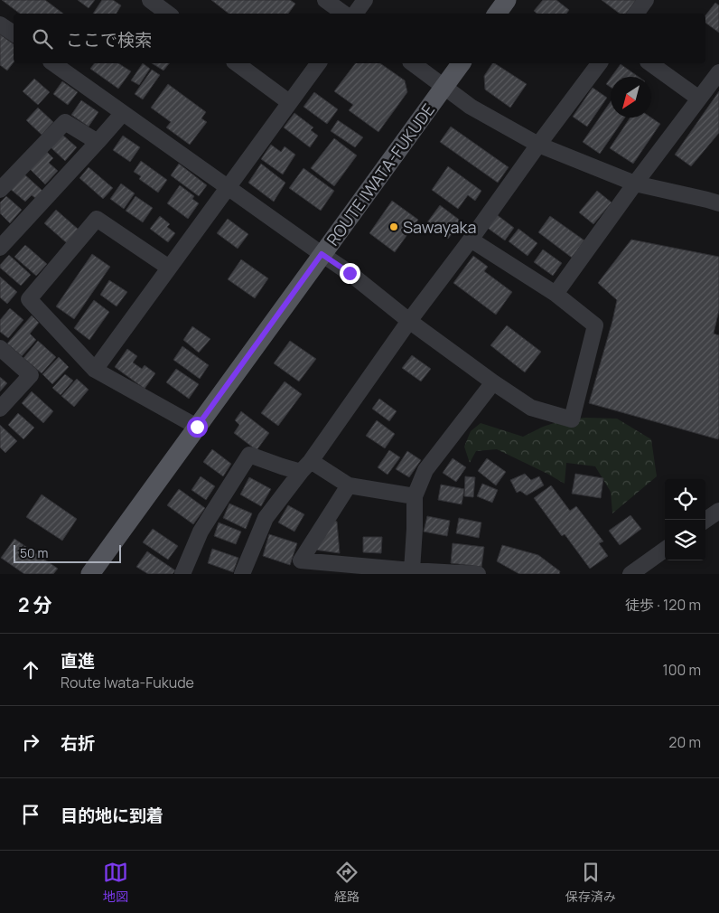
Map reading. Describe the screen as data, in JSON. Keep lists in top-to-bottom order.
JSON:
{
  "streets": {
    "main road": ["ROUTE IWATA-FUKUDE"]
  },
  "places": ["Sawayaka"],
  "scale_bar": "50 m",
  "north": "bottom left",
  "page": {
    "search": "ここで検索",
    "scale": "50 m",
    "heading": ["2 分", "徒歩 · 120 m"],
    "list": [
      ["直進", "Route Iwata-Fukude", "100 m"],
      ["右折", "20 m"],
      "目的地に到着"
    ],
    "nav": ["地図", "経路", "保存済み"]
  }
}
